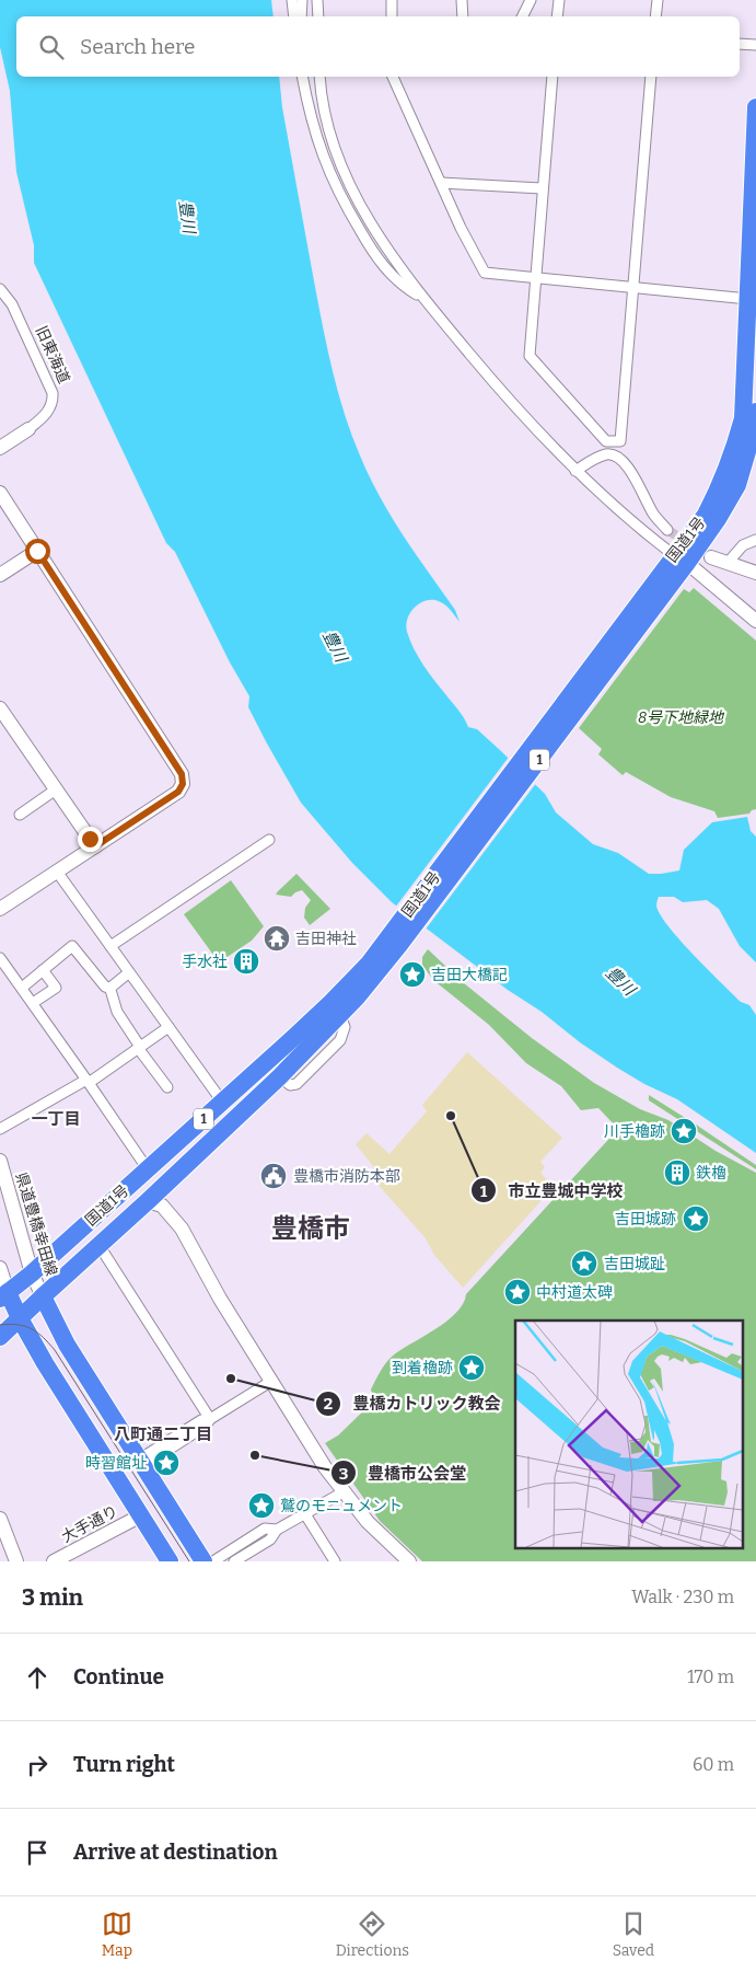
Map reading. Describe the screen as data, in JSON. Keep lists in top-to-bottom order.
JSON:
{
  "streets": {
    "highway": ["国道1号", "1"],
    "street": ["旧東海道", "県道豊橋幸田線", "大手通り"]
  },
  "crossings": [
    ["国道1号", "県道豊橋幸田線"]
  ],
  "districts": ["一丁目", "豊橋市", "八町通二丁目"],
  "water": ["豊川"],
  "parks": ["8号下地緑地"],
  "places": {
    "temple": ["吉田神社"],
    "building": ["手水社", "鉄櫓"],
    "place": [
      "吉田大橋記",
      "川手櫓跡",
      "吉田城跡",
      "吉田城趾",
      "中村道太碑",
      "到着櫓跡",
      "時習館址",
      "鷲のモニュメント"
    ],
    "other": ["市立豊城中学校", "豊橋カトリック教会", "豊橋市公会堂"],
    "public building": ["豊橋市消防本部"]
  },
  "page": {
    "search": "Search here",
    "heading": ["3 min", "Walk · 230 m"],
    "list": [
      ["Continue", "170 m"],
      ["Turn right", "60 m"],
      "Arrive at destination"
    ],
    "nav": ["Map", "Directions", "Saved"]
  }
}
